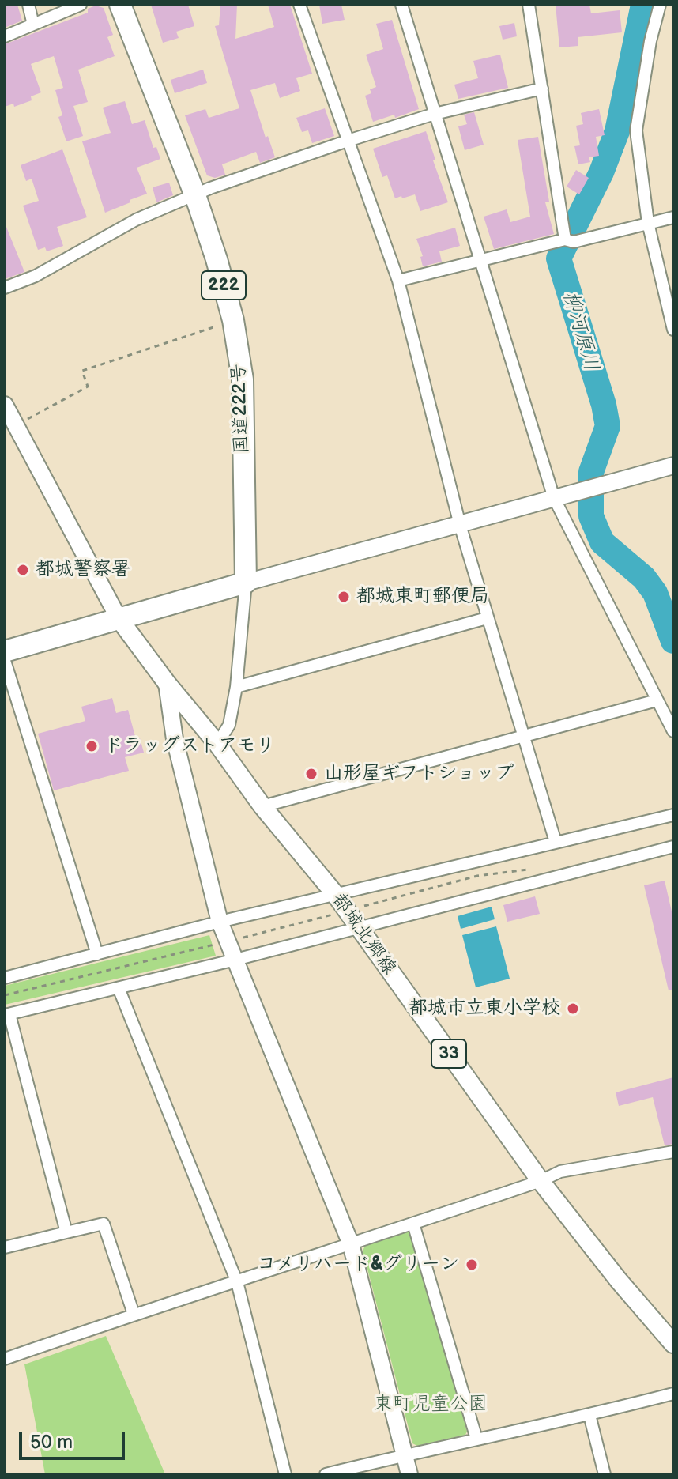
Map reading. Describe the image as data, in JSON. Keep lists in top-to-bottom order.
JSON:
{
  "streets": {
    "highway": ["222", "国道222号"],
    "main road": ["都城北郷線", "33"]
  },
  "water": ["柳河原川"],
  "parks": ["東町児童公園"],
  "places": [
    "都城警察署",
    "都城東町郵便局",
    "ドラッグストアモリ",
    "山形屋ギフトショップ",
    "都城市立東小学校",
    "コメリハード&グリーン"
  ],
  "scale_bar": "50 m"
}
